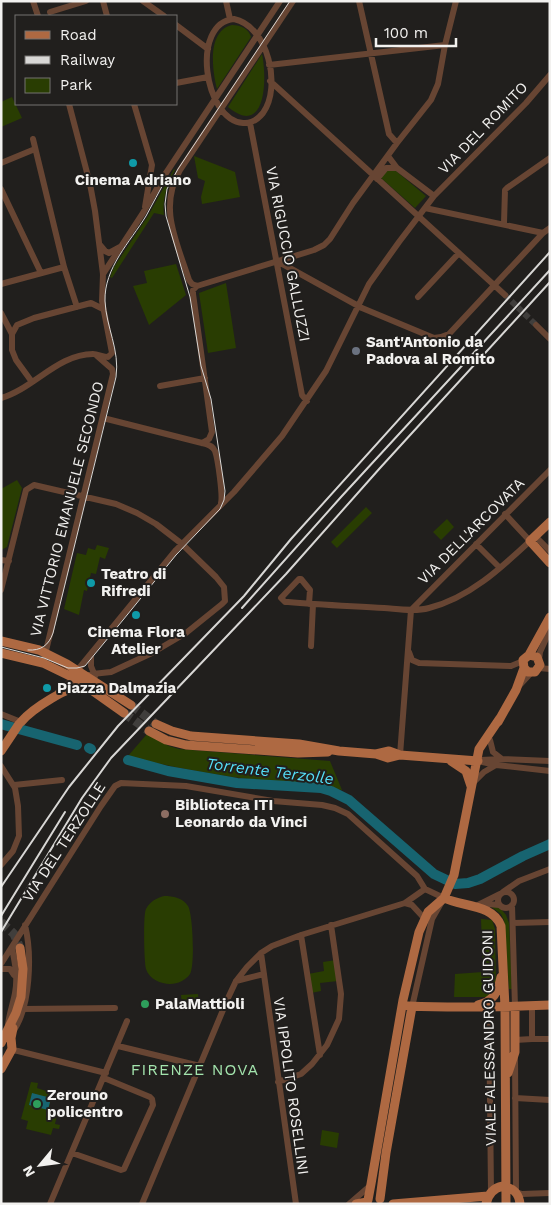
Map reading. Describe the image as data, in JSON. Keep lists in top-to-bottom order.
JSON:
{
  "streets": {
    "main road": ["VIALE ALESSANDRO GUIDONI"],
    "street": [
      "VIA DEL ROMITO",
      "VIA RIGUCCIO GALLUZZI",
      "VIA VITTORIO EMANUELE SECONDO",
      "VIA DELL'ARCOVATA",
      "VIA DEL TERZOLLE",
      "VIA IPPOLITO ROSELLINI"
    ]
  },
  "crossings": [
    ["VIA DEL ROMITO", "VIA RIGUCCIO GALLUZZI"]
  ],
  "districts": ["FIRENZE NOVA"],
  "water": ["Torrente Terzolle"],
  "places": [
    "Cinema Adriano",
    "Sant'Antonio da Padova al Romito",
    "Teatro di Rifredi",
    "Cinema Flora Atelier",
    "Piazza Dalmazia",
    "Biblioteca ITI Leonardo da Vinci",
    "PalaMattioli",
    "Zerouno policentro"
  ],
  "legend": ["Road", "Railway", "Park"],
  "scale_bar": "100 m",
  "north": "bottom left"
}
